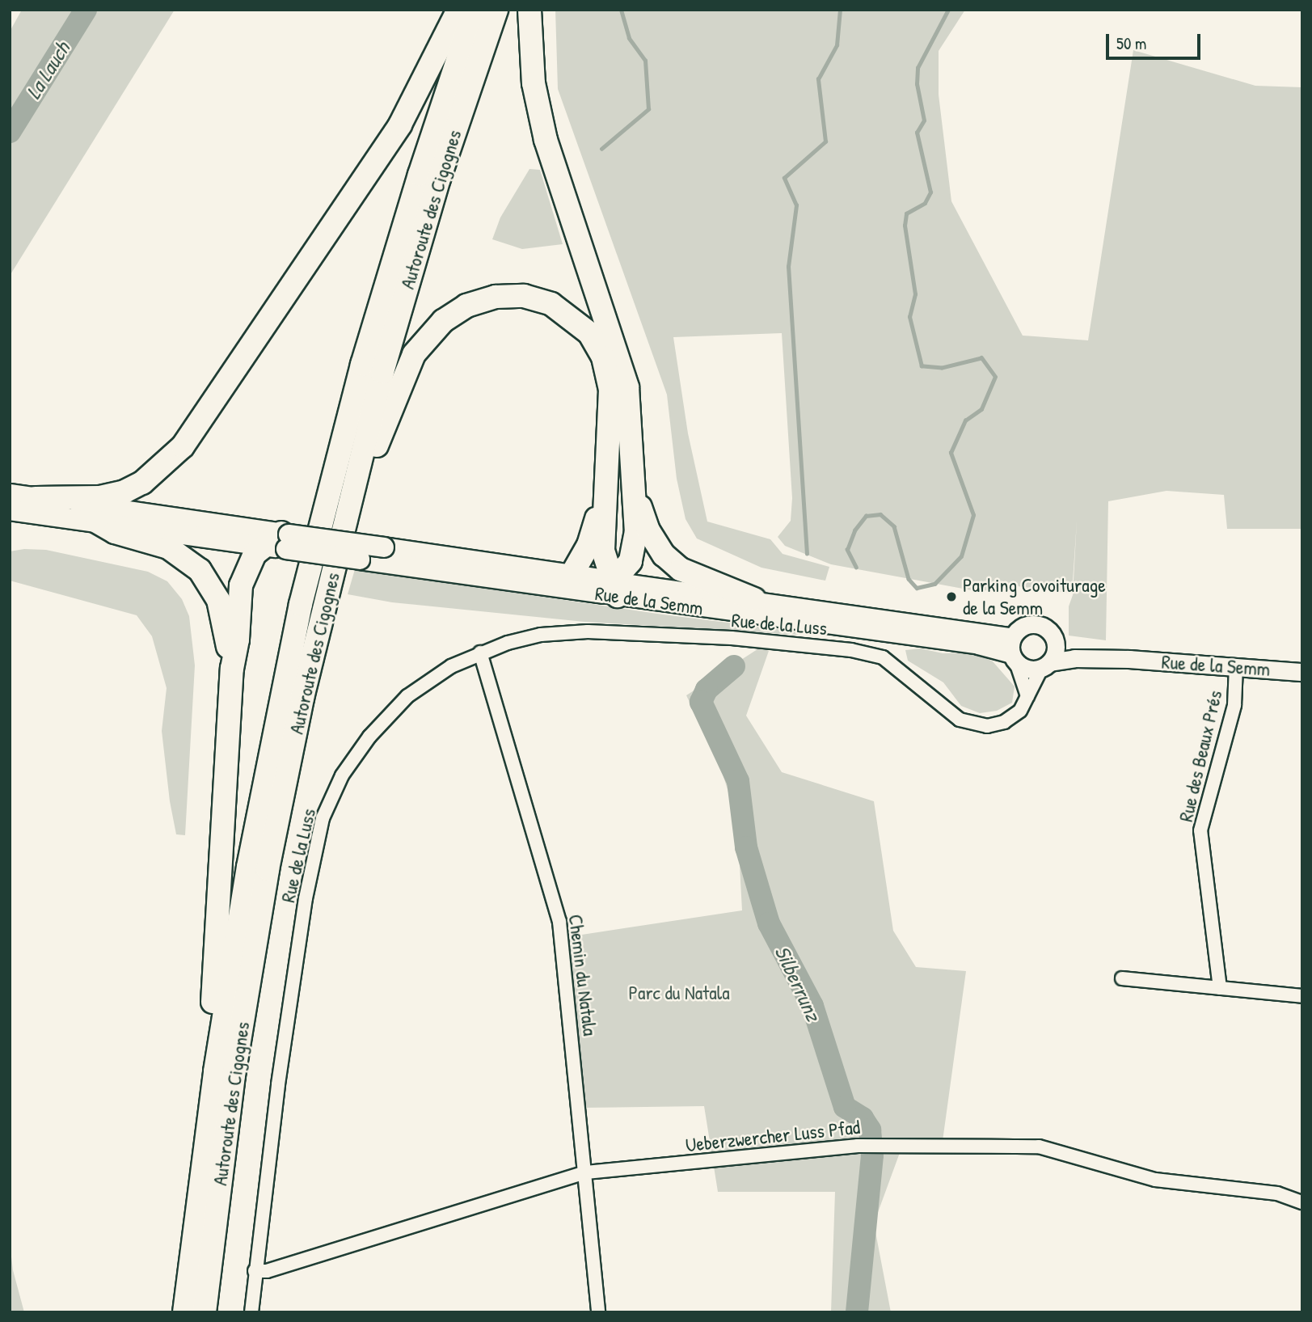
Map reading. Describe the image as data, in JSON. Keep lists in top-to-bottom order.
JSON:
{
  "streets": {
    "highway": ["Autoroute des Cigognes"],
    "main road": ["Rue de la Semm"],
    "street": [
      "Rue de la Luss",
      "Rue des Beaux Prés",
      "Chemin du Natala",
      "Ueberzwercher Luss Pfad"
    ]
  },
  "crossings": [
    ["Rue de la Semm", "Rue de la Luss"],
    ["Rue de la Semm", "Rue des Beaux Prés"],
    ["Rue de la Luss", "Chemin du Natala"],
    ["Rue de la Luss", "Ueberzwercher Luss Pfad"],
    ["Chemin du Natala", "Ueberzwercher Luss Pfad"]
  ],
  "water": ["La Lauch", "Silberrunz"],
  "parks": ["Parc du Natala"],
  "places": ["Parking Covoiturage de la Semm"],
  "scale_bar": "50 m"
}
